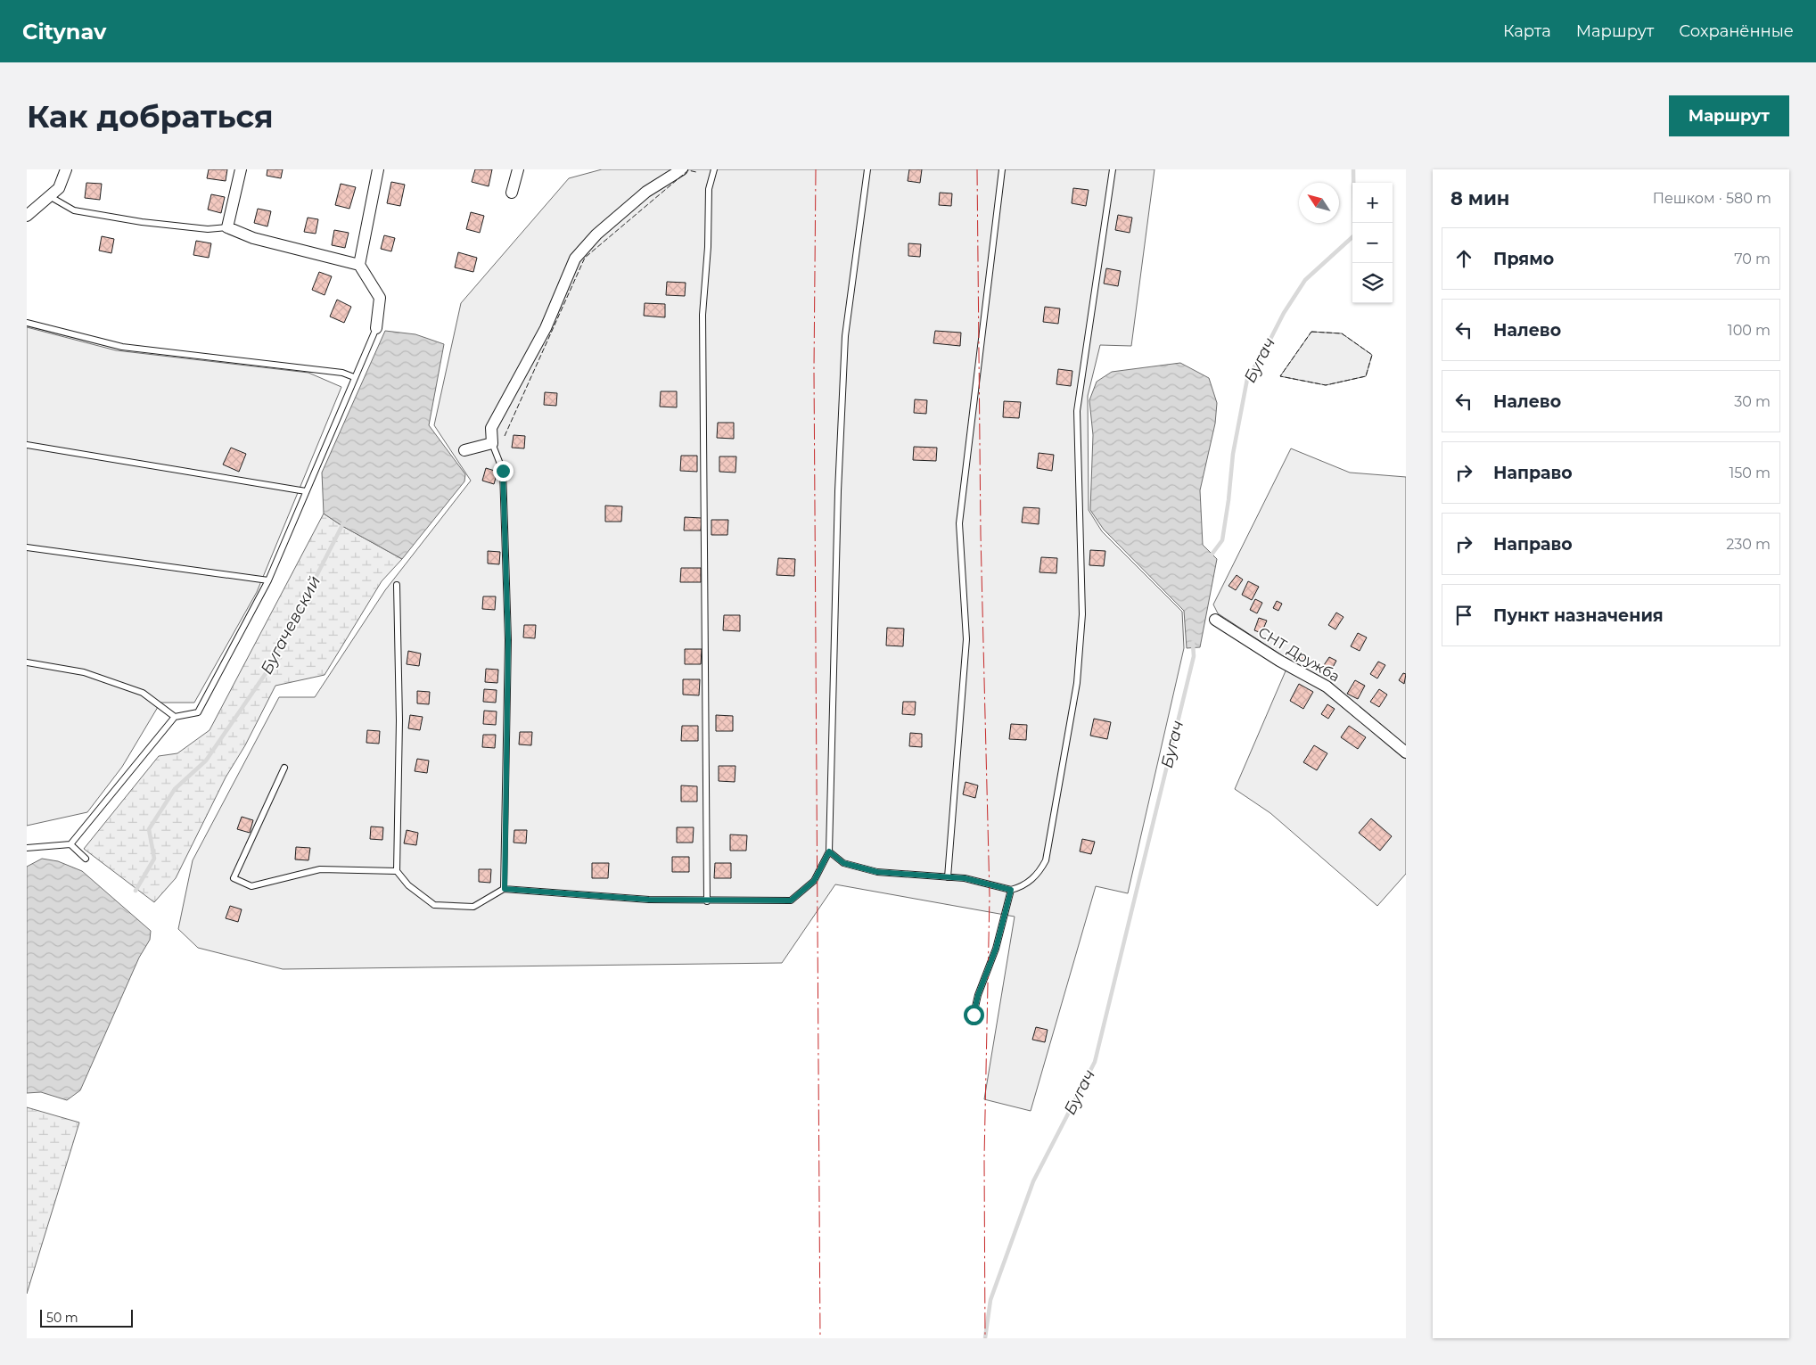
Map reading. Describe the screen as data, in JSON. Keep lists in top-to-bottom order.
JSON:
{
  "streets": {
    "street": ["СНТ Дружба"]
  },
  "water": ["Бугач", "Бугачевский"],
  "scale_bar": "50 m",
  "north": "top left",
  "page": {
    "header": "Citynav",
    "nav": ["Карта", "Маршрут", "Сохранённые"],
    "buttons": "Маршрут",
    "title": "Как добраться",
    "heading": ["8 мин", "Пешком · 580 m"],
    "map_buttons": ["+", "−"],
    "list": [
      ["Прямо", "70 m"],
      ["Налево", "100 m"],
      ["Налево", "30 m"],
      ["Направо", "150 m"],
      ["Направо", "230 m"],
      "Пункт назначения"
    ],
    "scale": "50 m"
  }
}
